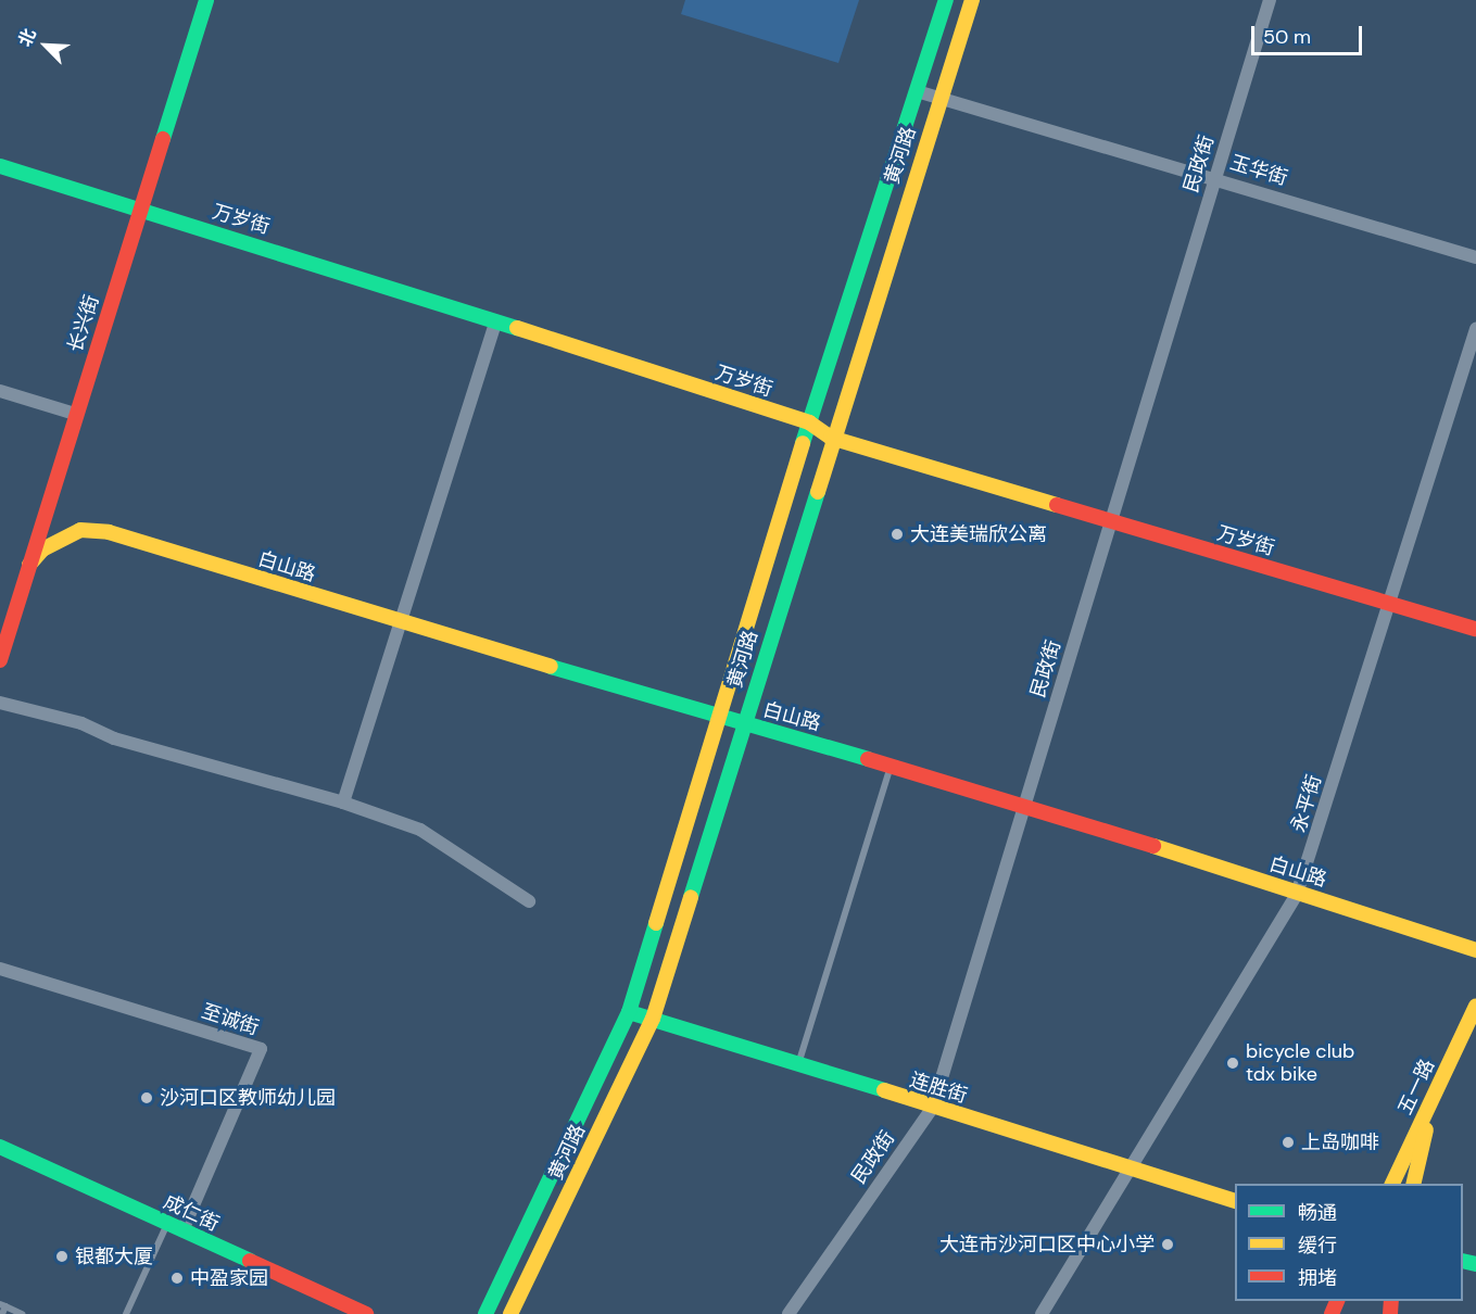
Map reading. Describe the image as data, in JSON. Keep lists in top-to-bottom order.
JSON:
{
  "streets": {
    "main road": [
      "黄河路",
      "万岁街",
      "长兴街",
      "白山路",
      "五一路",
      "连胜街",
      "成仁街"
    ],
    "street": [
      "民政街",
      "玉华街",
      "永平街",
      "至诚街"
    ]
  },
  "crossings": [
    ["黄河路", "玉华街"],
    ["黄河路", "万岁街"],
    ["黄河路", "白山路"],
    ["黄河路", "连胜街"],
    ["民政街", "玉华街"],
    ["民政街", "万岁街"],
    ["民政街", "白山路"],
    ["民政街", "连胜街"],
    ["万岁街", "长兴街"],
    ["万岁街", "永平街"],
    ["长兴街", "白山路"],
    ["白山路", "永平街"],
    ["永平街", "连胜街"],
    ["至诚街", "成仁街"]
  ],
  "places": [
    "大连美瑞欣公离",
    "bicycle club tdx bike",
    "沙河口区教师幼儿园",
    "上岛咖啡",
    "大连市沙河口区中心小学",
    "银都大厦",
    "中盈家园"
  ],
  "legend": ["畅通", "缓行", "拥堵"],
  "scale_bar": "50 m",
  "north": "top left"
}
